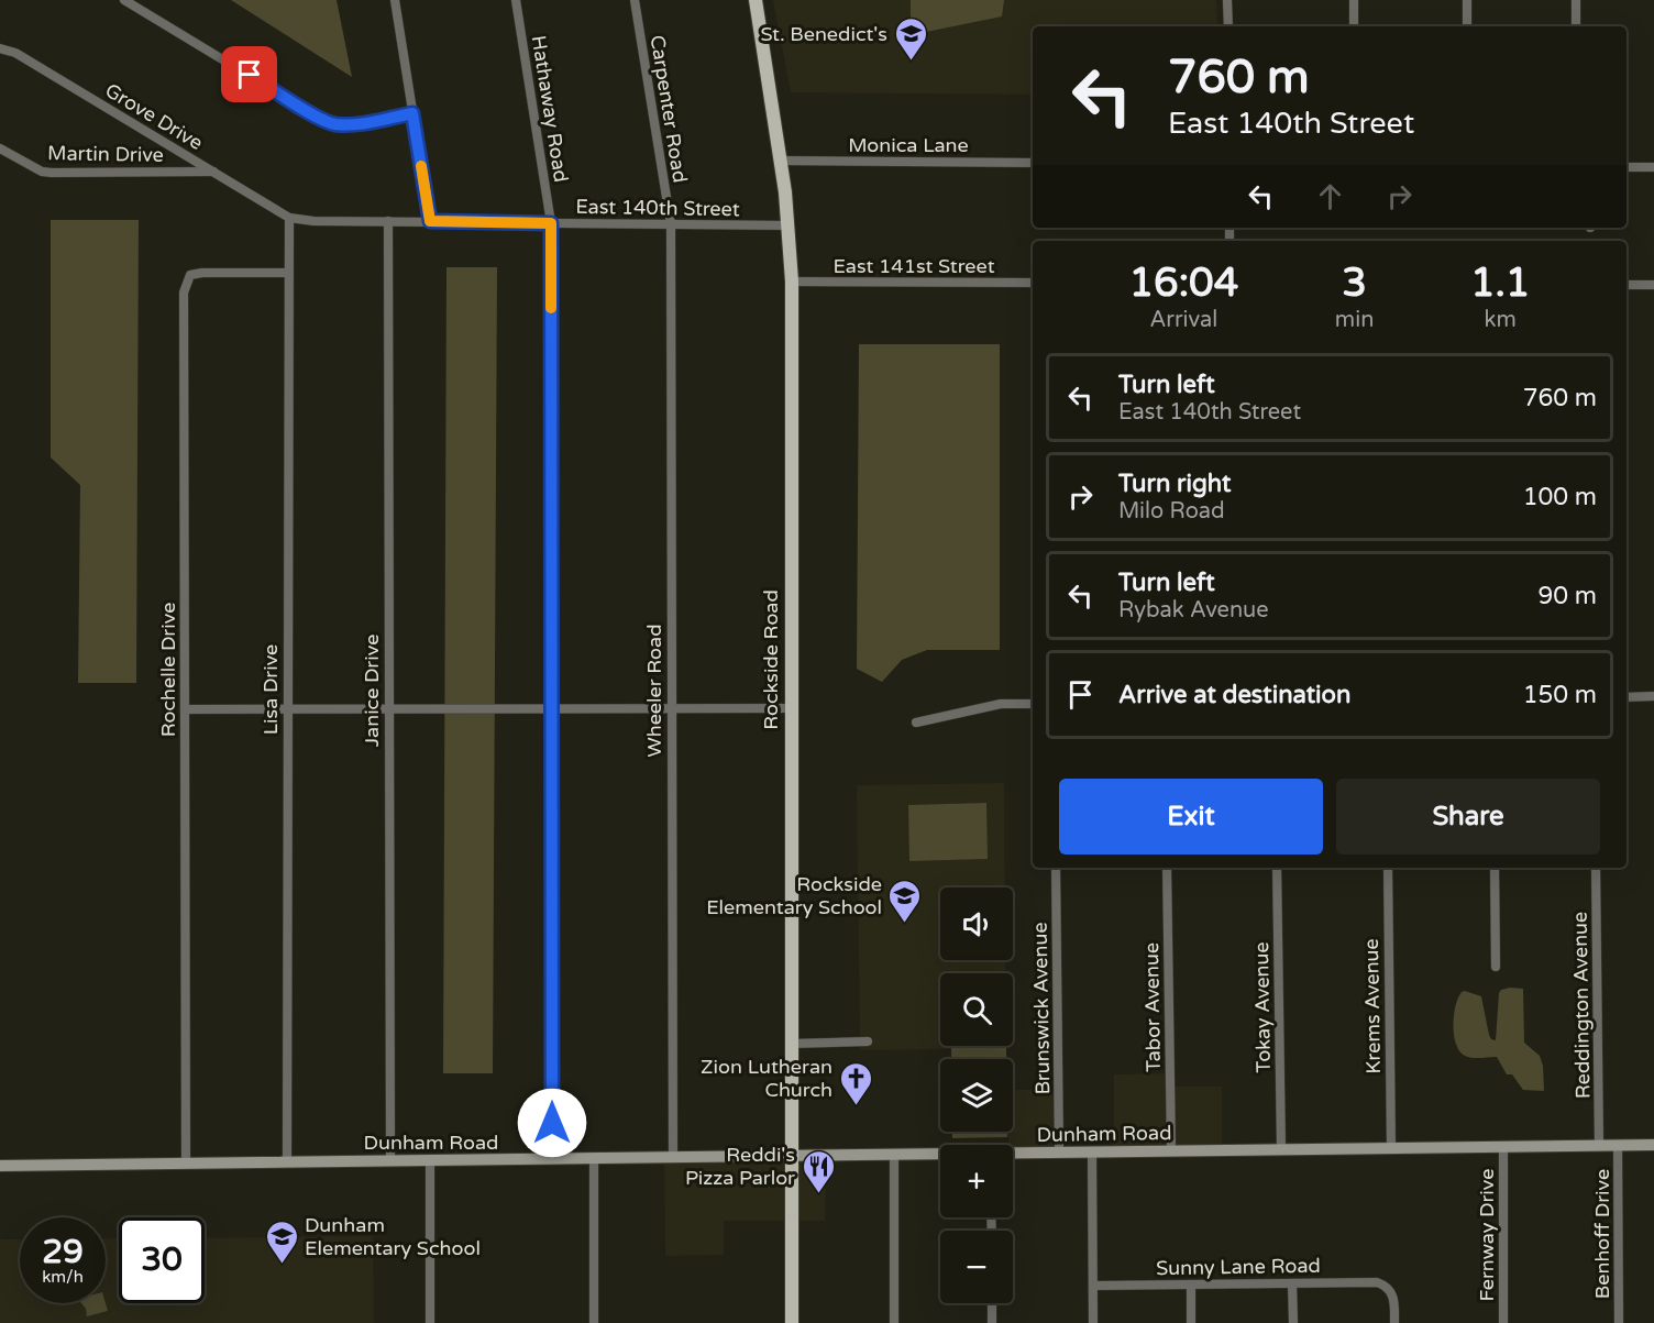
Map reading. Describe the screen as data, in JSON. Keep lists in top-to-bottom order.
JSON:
{
  "streets": {
    "main road": ["Rockside Road"],
    "street": [
      "Hathaway Road",
      "Carpenter Road",
      "Grove Drive",
      "Monica Lane",
      "Martin Drive",
      "East 140th Street",
      "East 141st Street",
      "Rochelle Drive",
      "Lisa Drive",
      "Janice Drive",
      "Wheeler Road",
      "Reddington Avenue",
      "Krems Avenue",
      "Tabor Avenue",
      "Tokay Avenue",
      "Brunswick Avenue",
      "Dunham Road",
      "Benhoff Drive",
      "Fernway Drive",
      "Sunny Lane Road"
    ]
  },
  "crossings": [
    ["Hathaway Road", "East 140th Street"],
    ["Hathaway Road", "Dunham Road"],
    ["Carpenter Road", "East 140th Street"],
    ["Carpenter Road", "Wheeler Road"],
    ["Grove Drive", "Martin Drive"],
    ["Grove Drive", "East 140th Street"],
    ["Grove Drive", "Lisa Drive"],
    ["Monica Lane", "Rockside Road"],
    ["East 140th Street", "Rockside Road"],
    ["East 140th Street", "Lisa Drive"],
    ["East 140th Street", "Janice Drive"],
    ["East 140th Street", "Wheeler Road"],
    ["East 141st Street", "Rockside Road"],
    ["Rockside Road", "Dunham Road"],
    ["Rochelle Drive", "Lisa Drive"],
    ["Rochelle Drive", "Dunham Road"],
    ["Lisa Drive", "Dunham Road"],
    ["Janice Drive", "Dunham Road"],
    ["Wheeler Road", "Dunham Road"],
    ["Reddington Avenue", "Dunham Road"],
    ["Krems Avenue", "Dunham Road"],
    ["Tabor Avenue", "Dunham Road"],
    ["Tokay Avenue", "Dunham Road"],
    ["Brunswick Avenue", "Dunham Road"],
    ["Dunham Road", "Benhoff Drive"],
    ["Dunham Road", "Fernway Drive"]
  ],
  "places": {
    "school or university": ["St. Benedict's", "Rockside Elementary School", "Dunham Elementary School"],
    "church": ["Zion Lutheran Church"],
    "restaurant": ["Reddi's Pizza Parlor"]
  },
  "page": {
    "turn": ["760 m", "East 140th Street"],
    "eta": [
      "16:04",
      "Arrival",
      "3",
      "min",
      "1.1",
      "km"
    ],
    "list": [
      {
        "name": "Turn left",
        "note": "East 140th Street",
        "value": "760 m"
      },
      {
        "name": "Turn right",
        "note": "Milo Road",
        "value": "100 m"
      },
      {
        "name": "Turn left",
        "note": "Rybak Avenue",
        "value": "90 m"
      },
      {
        "name": "Arrive at destination",
        "value": "150 m"
      }
    ],
    "buttons": ["Exit", "Share"],
    "map_buttons": ["+", "−"],
    "speed": "29 km/h",
    "limit": "30"
  }
}
